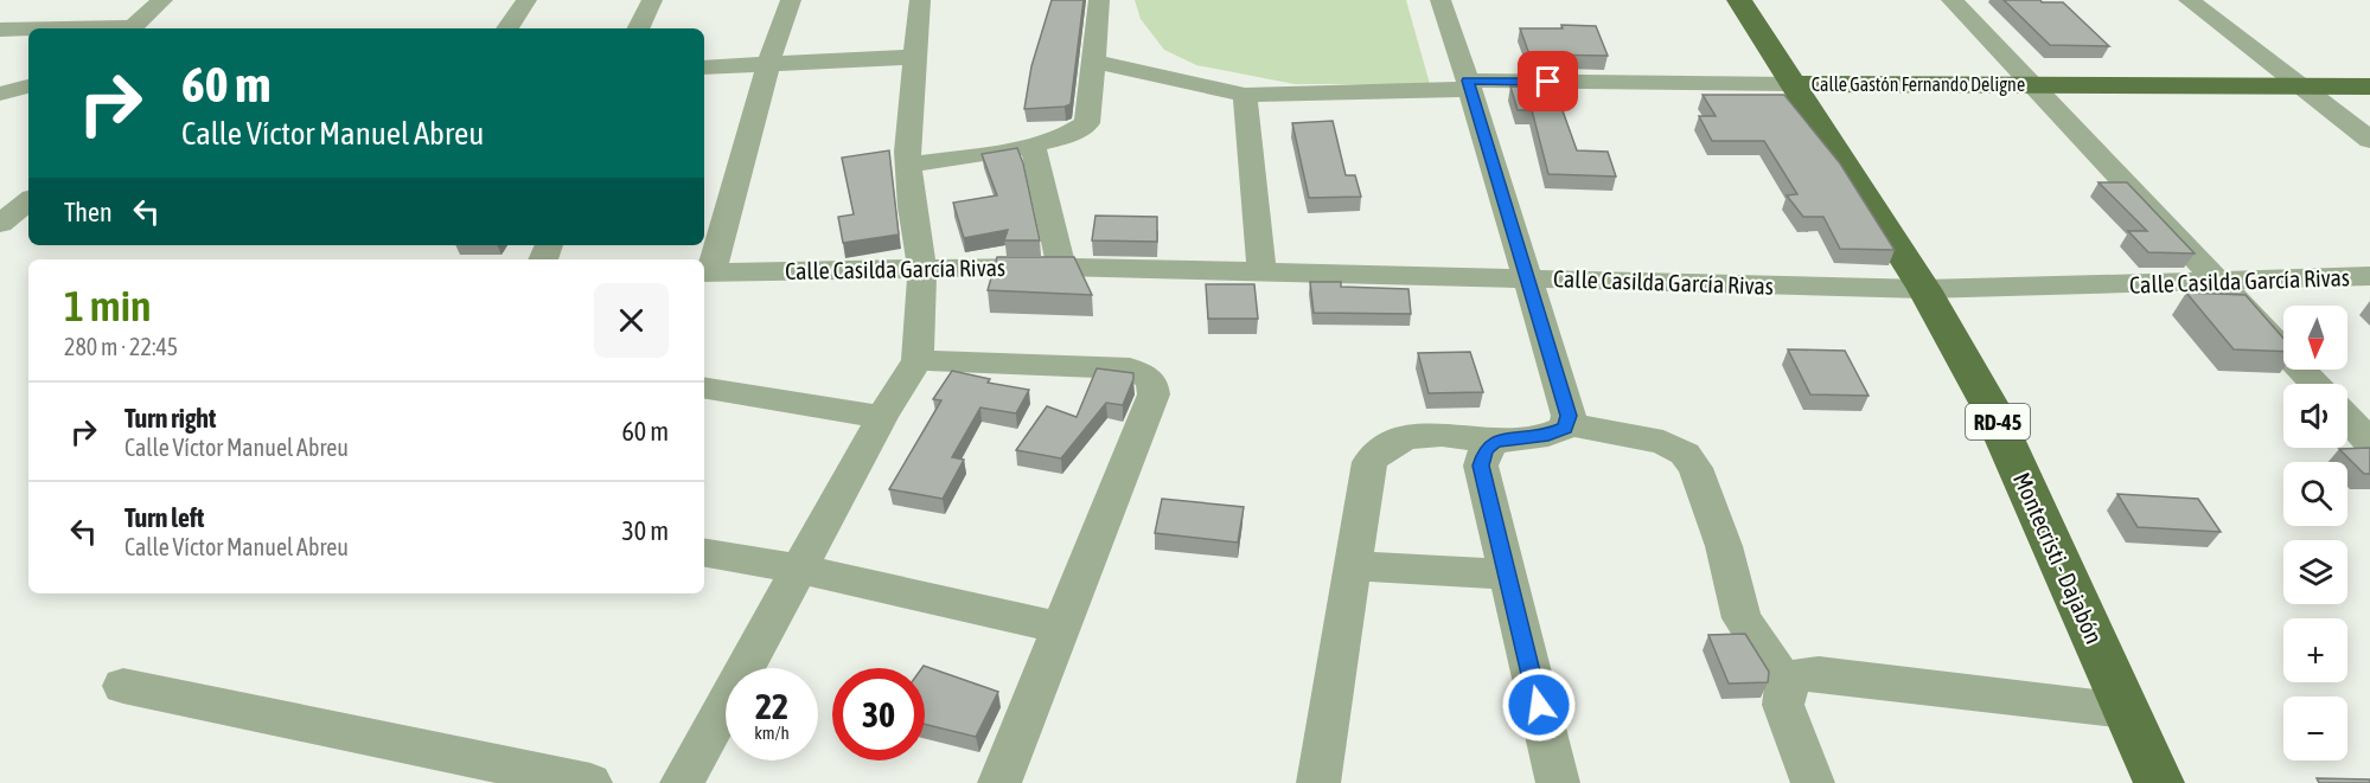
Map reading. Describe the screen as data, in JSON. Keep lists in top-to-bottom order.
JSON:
{
  "streets": {
    "main road": ["Calle Gastón Fernando Deligne", "RD-45", "Montecristi - Dajabón"],
    "street": ["Calle Casilda García Rivas"]
  },
  "crossings": [
    ["Calle Gastón Fernando Deligne", "RD-45"],
    ["Calle Gastón Fernando Deligne", "Montecristi - Dajabón"],
    ["Calle Casilda García Rivas", "Montecristi - Dajabón"],
    ["RD-45", "Montecristi - Dajabón"]
  ],
  "north": "bottom",
  "page": {
    "turn": ["60 m", "Calle Víctor Manuel Abreu"],
    "then": "Then",
    "heading": ["1 min", "280 m · 22:45"],
    "map_buttons": ["+", "−"],
    "list": [
      {
        "name": "Turn right",
        "note": "Calle Víctor Manuel Abreu",
        "value": "60 m"
      },
      {
        "name": "Turn left",
        "note": "Calle Víctor Manuel Abreu",
        "value": "30 m"
      }
    ],
    "speed": "22 km/h",
    "limit": "30"
  }
}
